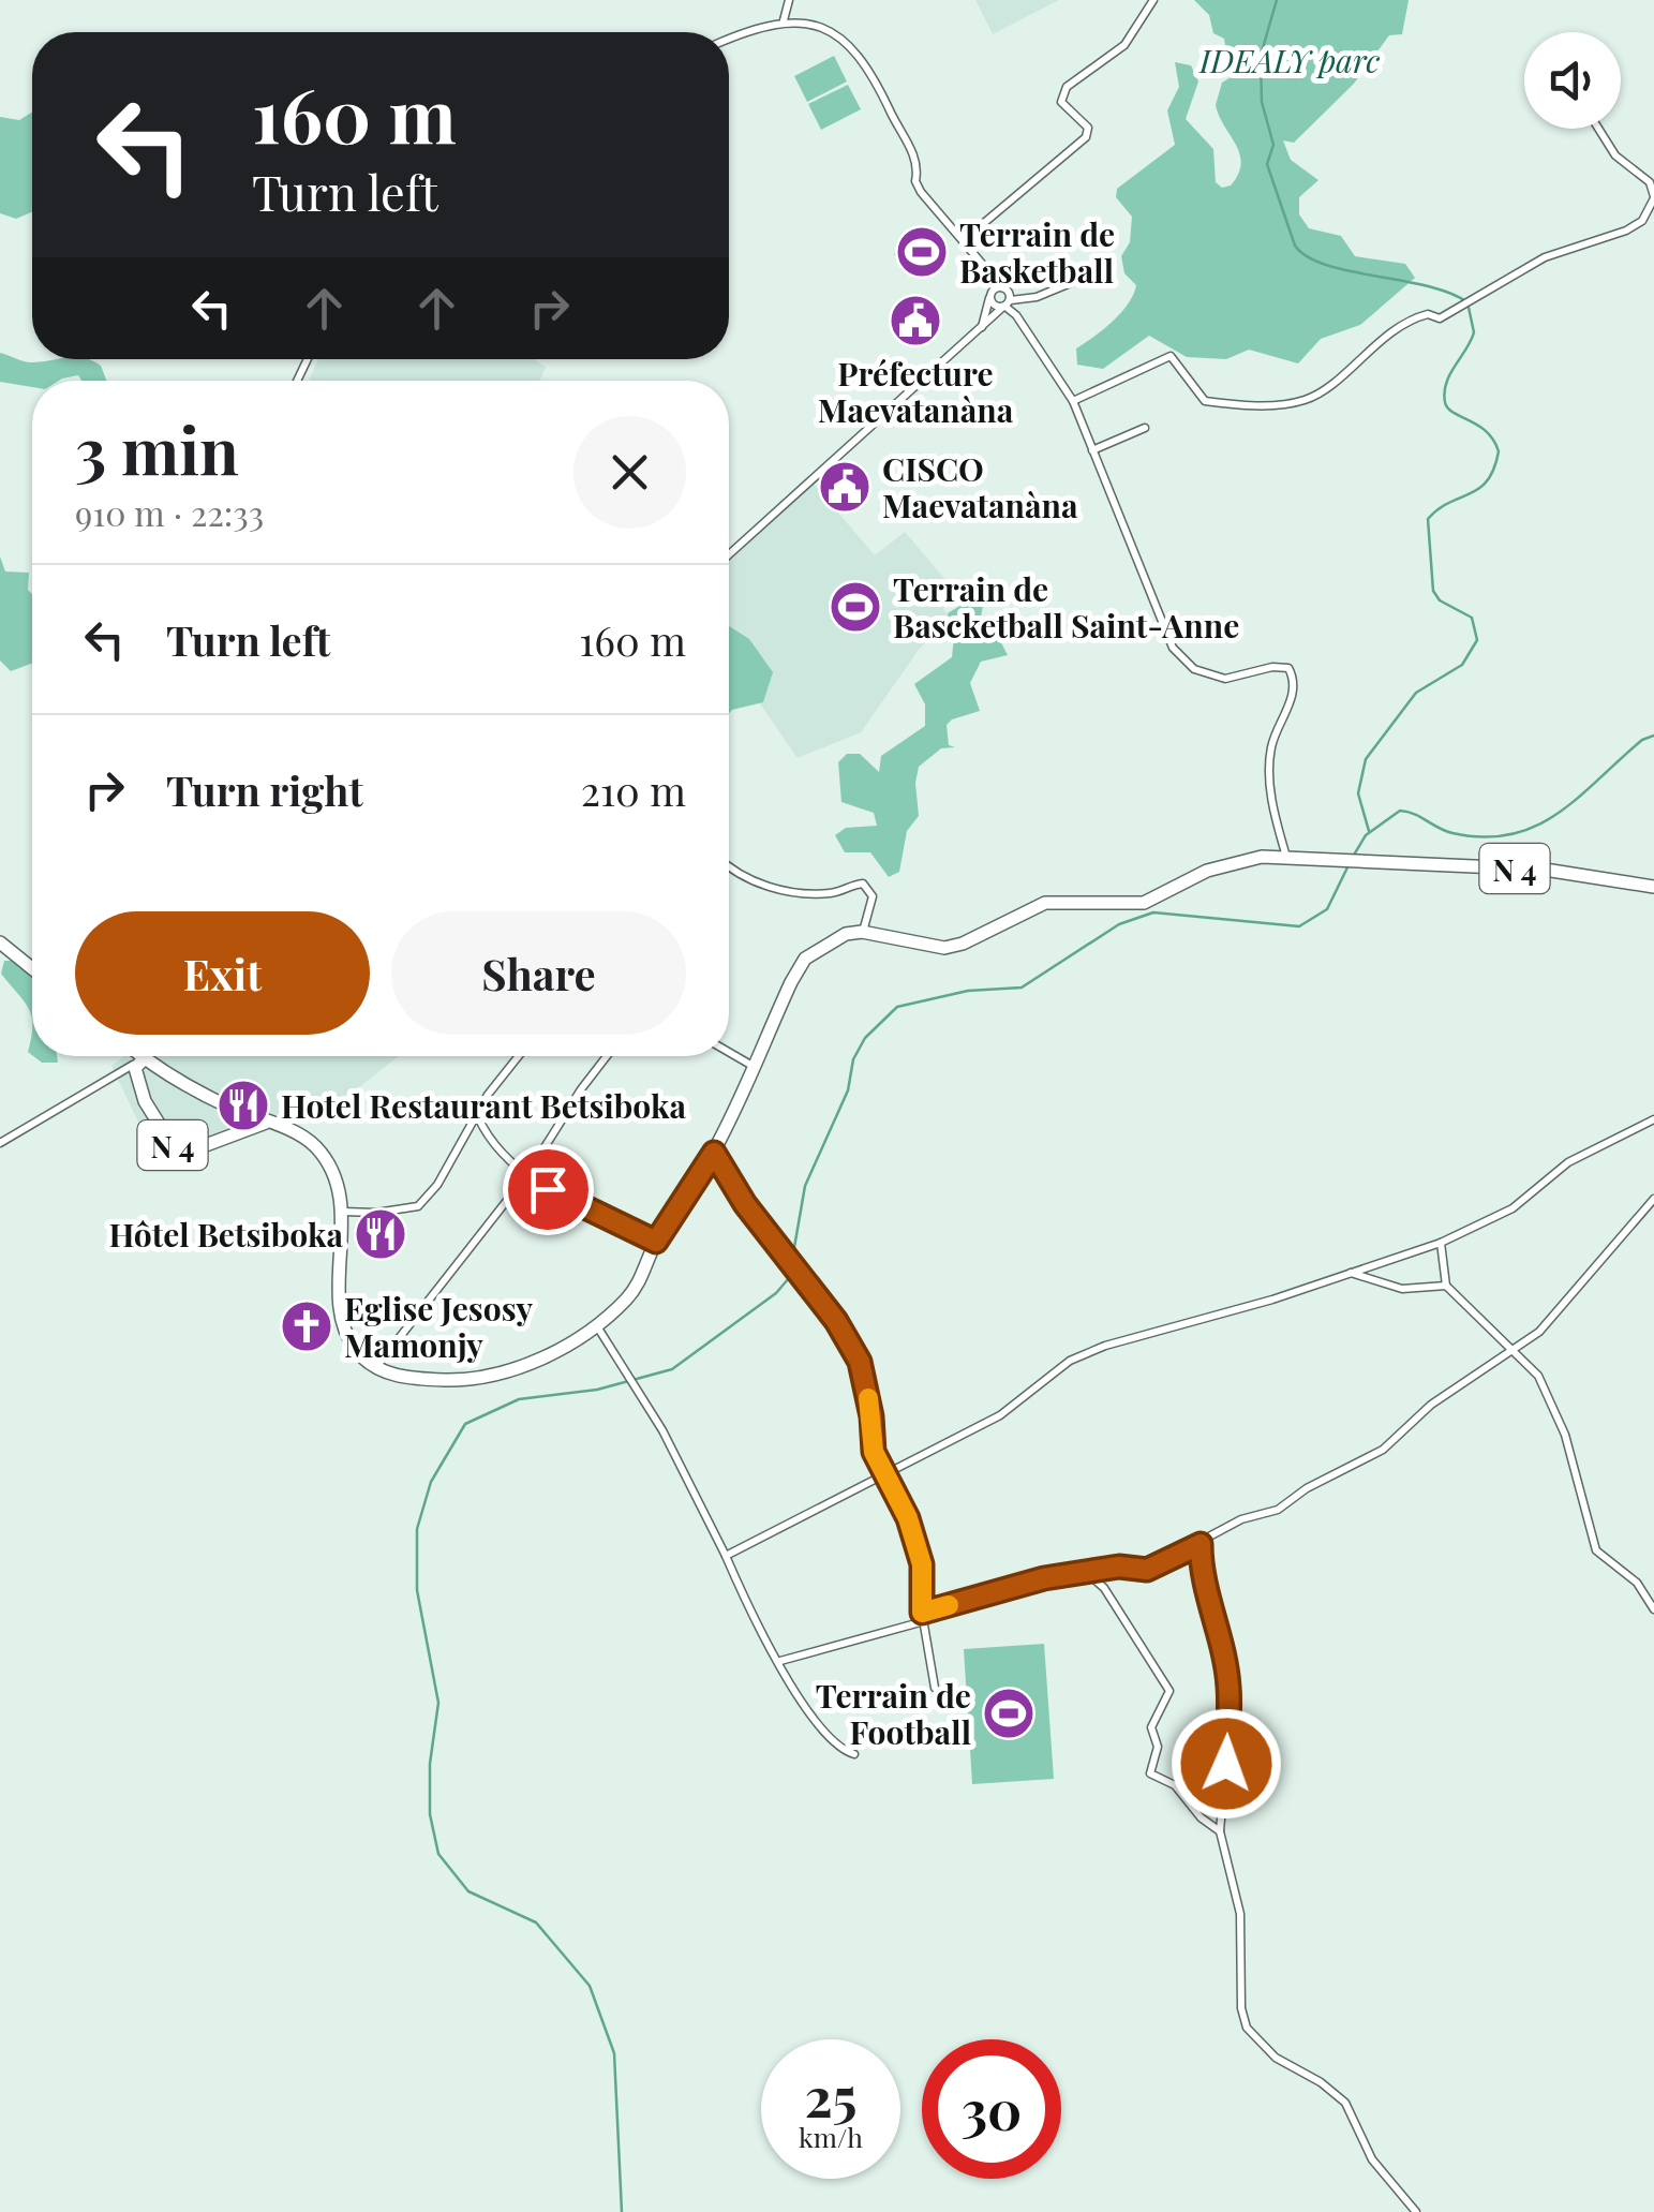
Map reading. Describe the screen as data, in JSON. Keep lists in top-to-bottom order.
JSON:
{
  "streets": {
    "main road": ["N 4"]
  },
  "parks": ["IDEALY parc"],
  "places": {
    "sports": ["Terrain de Basketball", "Terrain de Bascketball Saint-Anne", "Terrain de Football"],
    "public building": ["Préfecture Maevatanàna", "CISCO Maevatanàna"],
    "restaurant": ["Hotel Restaurant Betsiboka", "Hôtel Betsiboka"],
    "church": ["Eglise Jesosy Mamonjy"]
  },
  "page": {
    "turn": ["160 m", "Turn left"],
    "heading": ["3 min", "910 m · 22:33"],
    "list": [
      {
        "name": "Turn left",
        "value": "160 m"
      },
      {
        "name": "Turn right",
        "value": "210 m"
      }
    ],
    "buttons": ["Exit", "Share"],
    "speed": "25 km/h",
    "limit": "30"
  }
}
